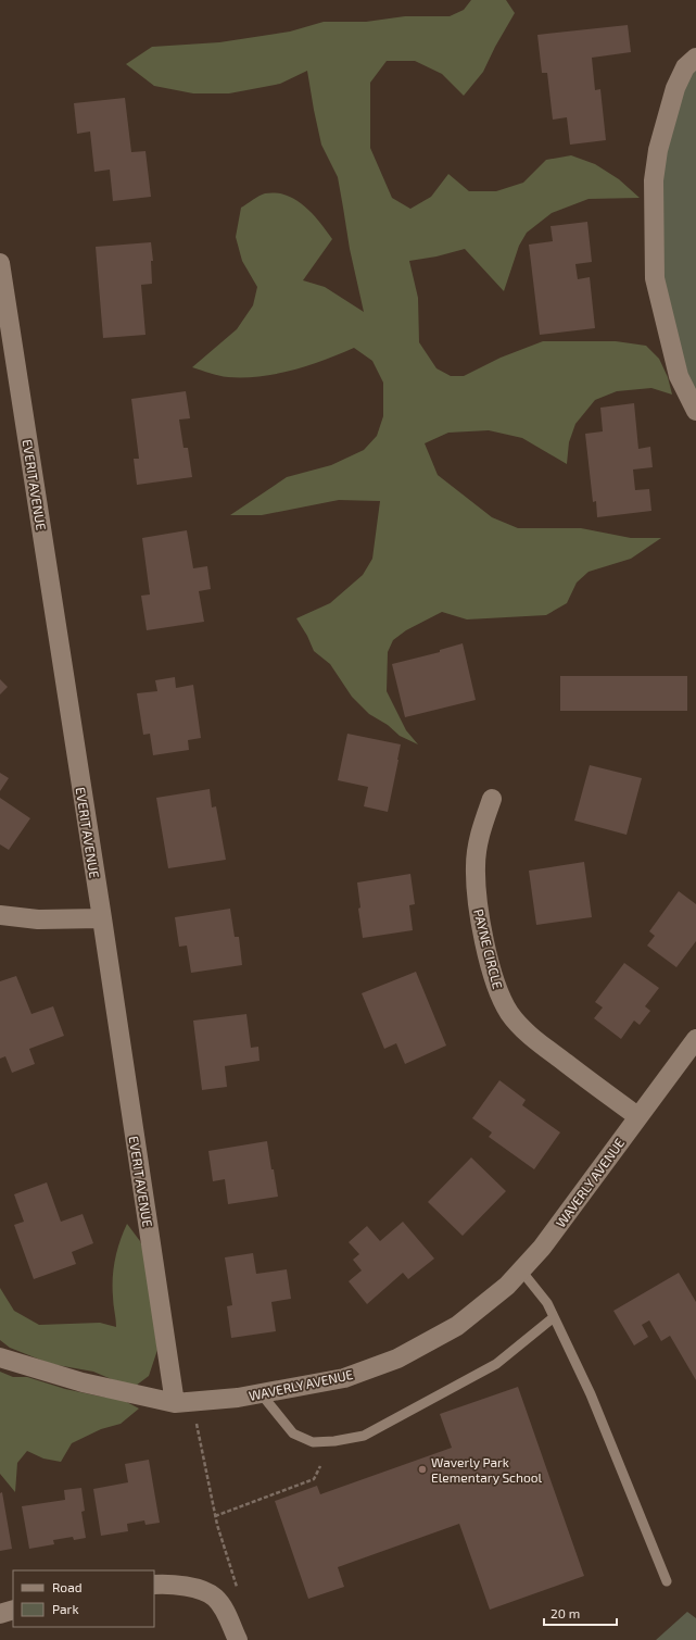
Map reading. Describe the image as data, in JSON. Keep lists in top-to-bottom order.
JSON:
{
  "streets": {
    "street": ["EVERIT AVENUE", "PAYNE CIRCLE", "WAVERLY AVENUE"]
  },
  "crossings": [
    ["EVERIT AVENUE", "WAVERLY AVENUE"],
    ["PAYNE CIRCLE", "WAVERLY AVENUE"]
  ],
  "places": ["Waverly Park Elementary School"],
  "legend": ["Road", "Park"],
  "scale_bar": "20 m"
}
